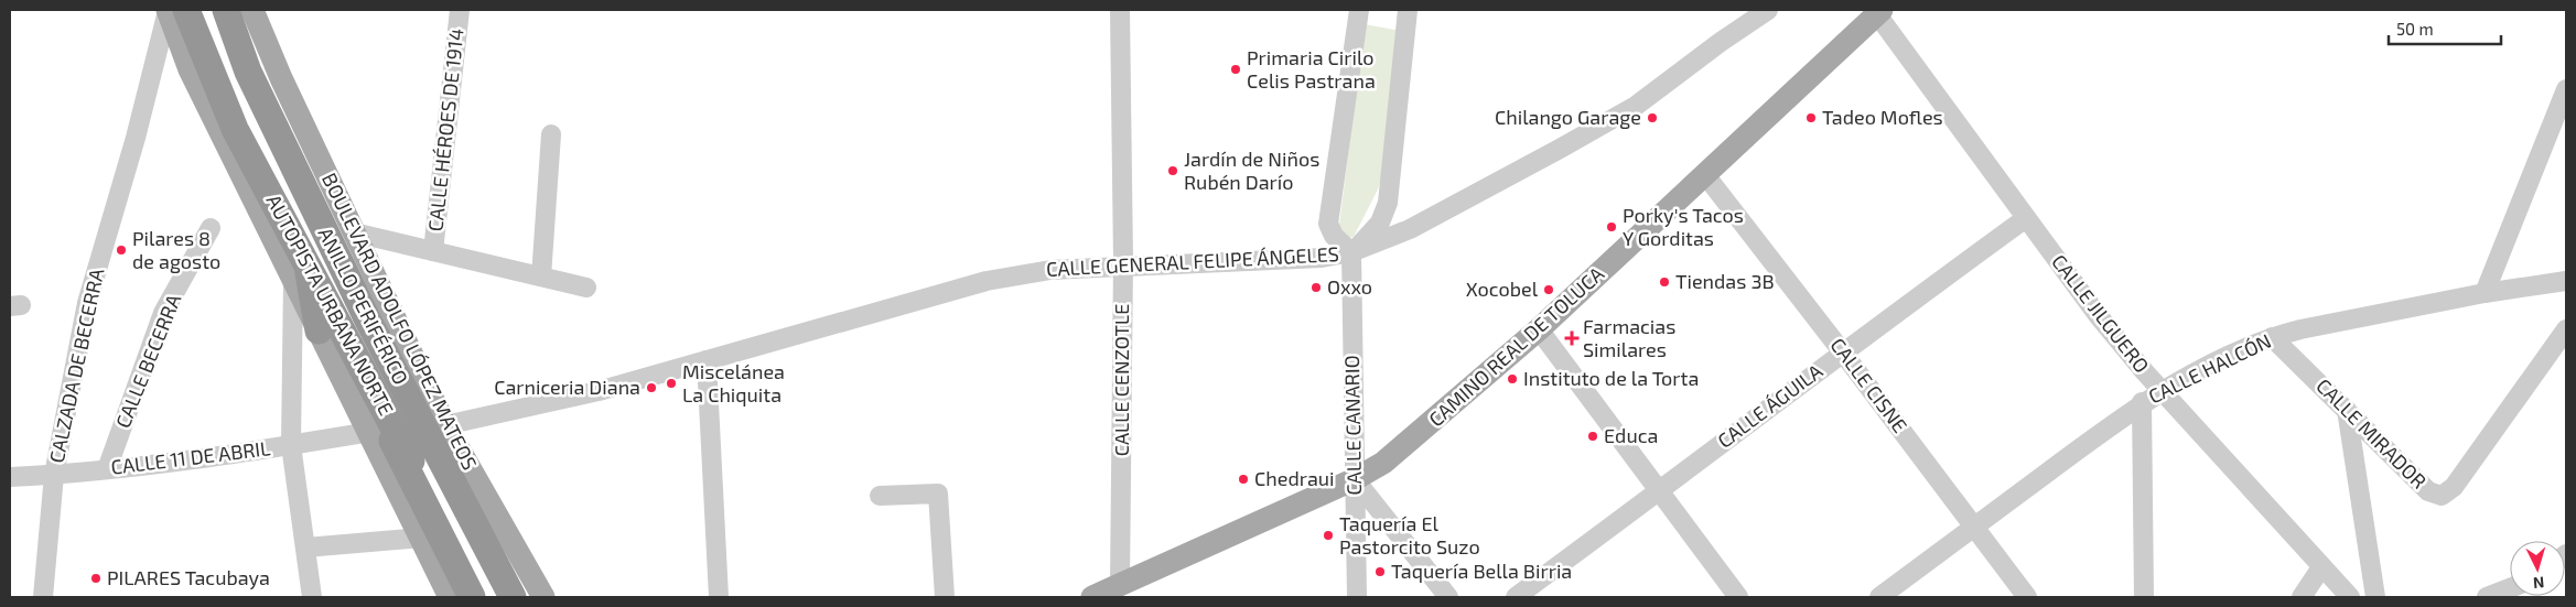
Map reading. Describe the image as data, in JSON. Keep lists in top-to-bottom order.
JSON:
{
  "streets": {
    "highway": ["AUTOPISTA URBANA NORTE", "ANILLO PERIFÉRICO"],
    "main road": ["BOULEVARD ADOLFO LÓPEZ MATEOS", "CAMINO REAL DE TOLUCA"],
    "street": [
      "CALLE HÉROES DE 1914",
      "CALLE GENERAL FELIPE ÁNGELES",
      "CALLE JILGUERO",
      "CALLE BECERRA",
      "CALZADA DE BECERRA",
      "CALLE HALCÓN",
      "CALLE CENZOTLE",
      "CALLE CISNE",
      "CALLE ÁGUILA",
      "CALLE CANARIO",
      "CALLE MIRADOR",
      "CALLE 11 DE ABRIL"
    ]
  },
  "crossings": [
    ["CALLE GENERAL FELIPE ÁNGELES", "BOULEVARD ADOLFO LÓPEZ MATEOS"],
    ["CALLE GENERAL FELIPE ÁNGELES", "CALLE CENZOTLE"],
    ["CALLE GENERAL FELIPE ÁNGELES", "CALLE CANARIO"],
    ["AUTOPISTA URBANA NORTE", "ANILLO PERIFÉRICO"],
    ["AUTOPISTA URBANA NORTE", "CALZADA DE BECERRA"],
    ["CALLE JILGUERO", "CAMINO REAL DE TOLUCA"],
    ["CALLE JILGUERO", "CALLE HALCÓN"],
    ["CALLE JILGUERO", "CALLE ÁGUILA"],
    ["CAMINO REAL DE TOLUCA", "CALLE CENZOTLE"],
    ["CAMINO REAL DE TOLUCA", "CALLE CISNE"],
    ["CAMINO REAL DE TOLUCA", "CALLE CANARIO"],
    ["CALLE BECERRA", "CALLE 11 DE ABRIL"],
    ["CALZADA DE BECERRA", "CALLE 11 DE ABRIL"],
    ["CALLE HALCÓN", "CALLE CISNE"],
    ["CALLE HALCÓN", "CALLE MIRADOR"],
    ["CALLE CISNE", "CALLE ÁGUILA"]
  ],
  "places": {
    "other": [
      "Primaria Cirilo Celis Pastrana",
      "Chilango Garage",
      "Tadeo Mofles",
      "Jardín de Niños Rubén Darío",
      "Porky's Tacos Y Gorditas",
      "Pilares 8 de agosto",
      "Tiendas 3B",
      "Oxxo",
      "Xocobel",
      "Instituto de la Torta",
      "Miscelánea La Chiquita",
      "Carniceria Diana",
      "Educa",
      "Chedraui",
      "Taquería El Pastorcito Suzo",
      "Taquería Bella Birria",
      "PILARES Tacubaya"
    ],
    "health": ["Farmacias Similares"]
  },
  "scale_bar": "50 m",
  "north": "bottom"
}
